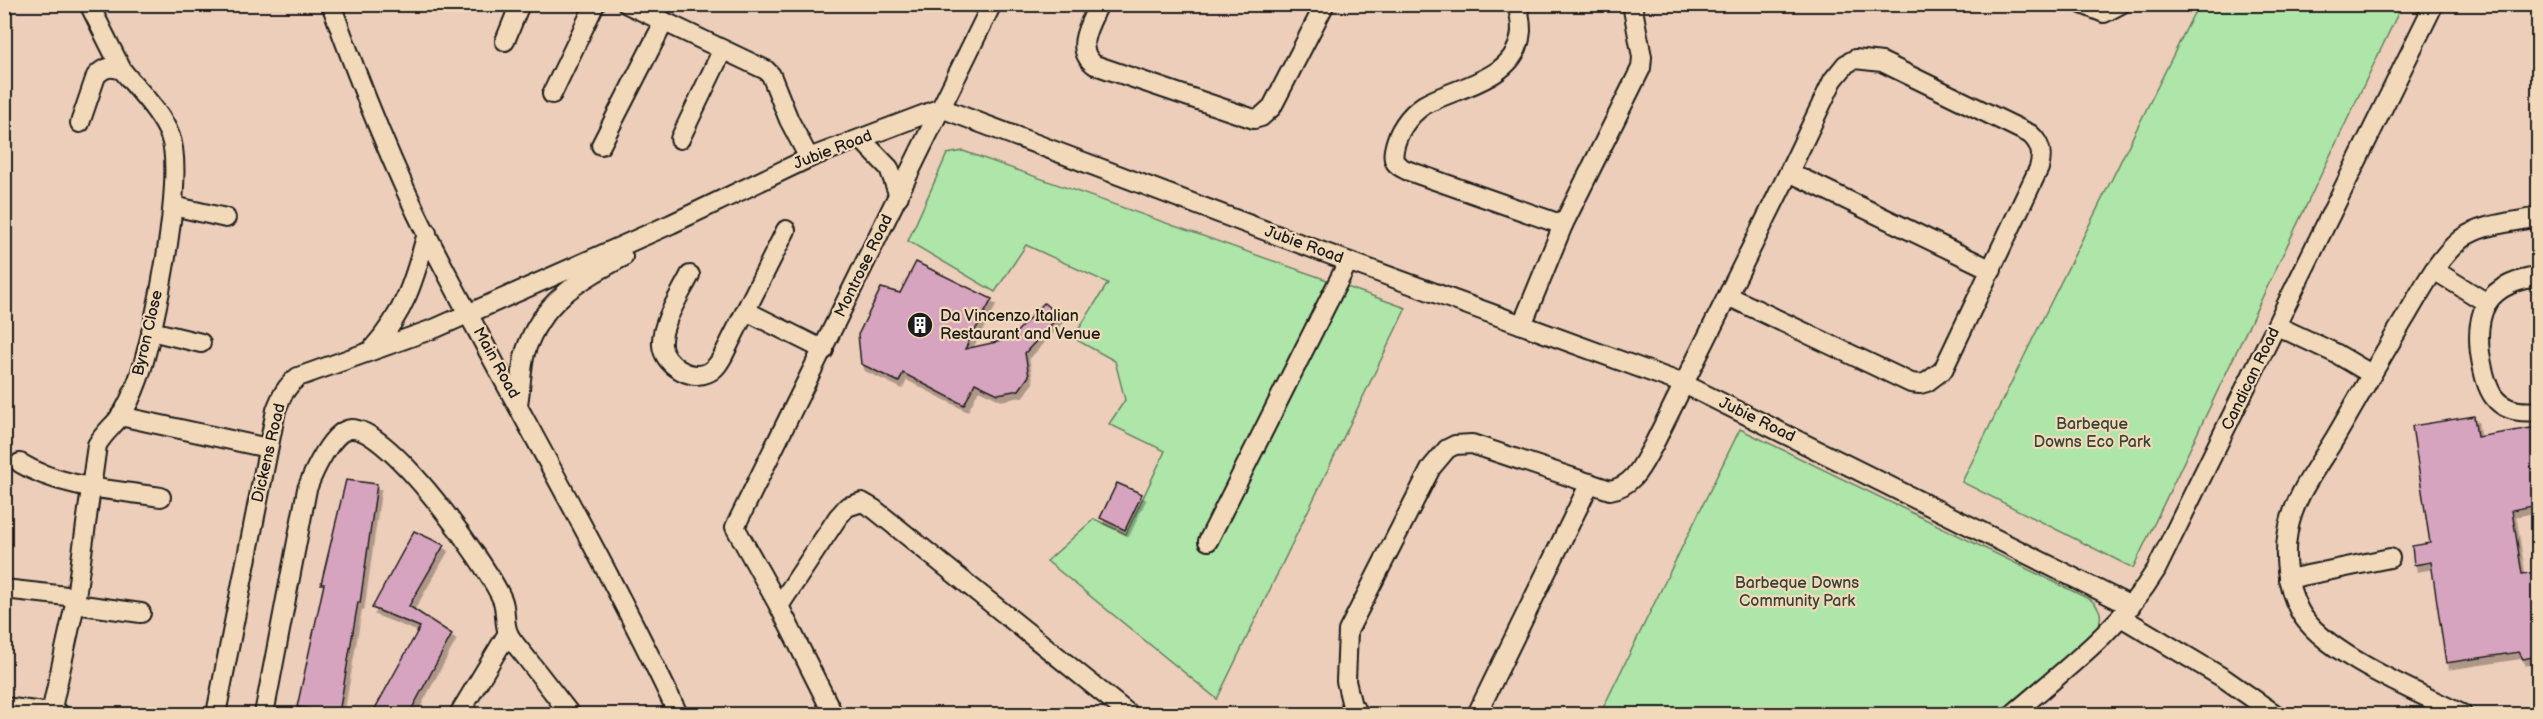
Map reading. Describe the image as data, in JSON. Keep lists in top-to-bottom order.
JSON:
{
  "streets": {
    "street": [
      "Jubie Road",
      "Montrose Road",
      "Byron Close",
      "Main Road",
      "Candican Road",
      "Dickens Road"
    ]
  },
  "crossings": [
    ["Jubie Road", "Montrose Road"],
    ["Jubie Road", "Main Road"],
    ["Jubie Road", "Candican Road"],
    ["Jubie Road", "Dickens Road"],
    ["Main Road", "Dickens Road"]
  ],
  "parks": ["Barbeque Downs Eco Park", "Barbeque Downs Community Park"],
  "places": {
    "building": ["Da Vincenzo Italian Restaurant and Venue"]
  }
}
